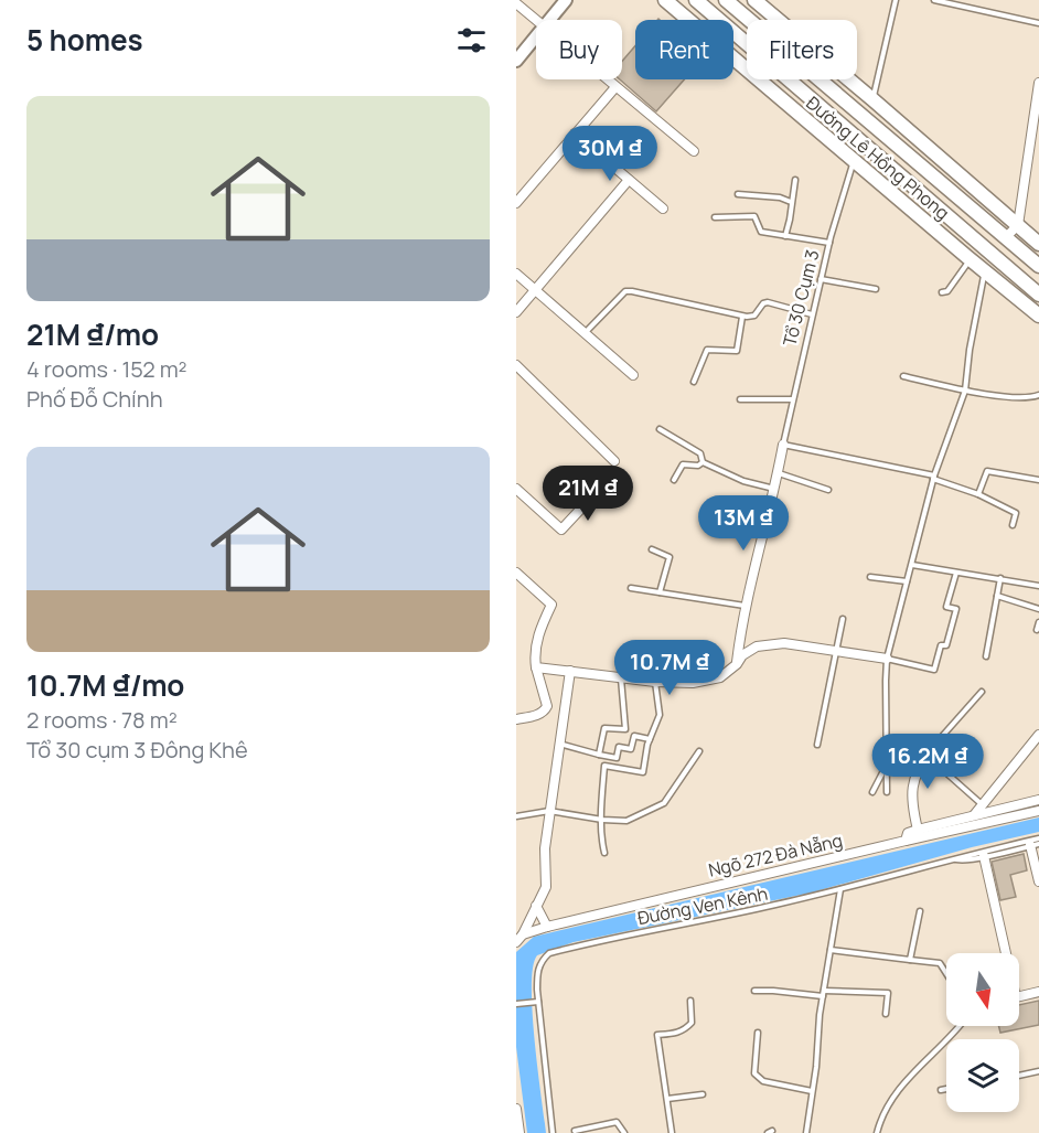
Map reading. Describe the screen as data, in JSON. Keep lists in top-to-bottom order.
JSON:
{
  "streets": {
    "main road": ["Đường Lê Hồng Phong"],
    "street": ["Tổ 30 Cụm 3", "Ngõ 272 Đà Nẵng"],
    "lane": ["Đường Ven Kênh"]
  },
  "crossings": [
    ["Đường Lê Hồng Phong", "Tổ 30 Cụm 3"]
  ],
  "north": "bottom",
  "page": {
    "heading": "5 homes",
    "chip": ["Buy", "Rent", "Filters"],
    "list": [
      {
        "name": "21M ₫/mo",
        "note": "4 rooms · 152 m² · Phố Đỗ Chính"
      },
      {
        "name": "10.7M ₫/mo",
        "note": "2 rooms · 78 m² · Tổ 30 cụm 3 Đông Khê"
      }
    ],
    "price": [
      "30M ₫",
      "21M ₫",
      "13M ₫",
      "10.7M ₫",
      "16.2M ₫"
    ]
  }
}
